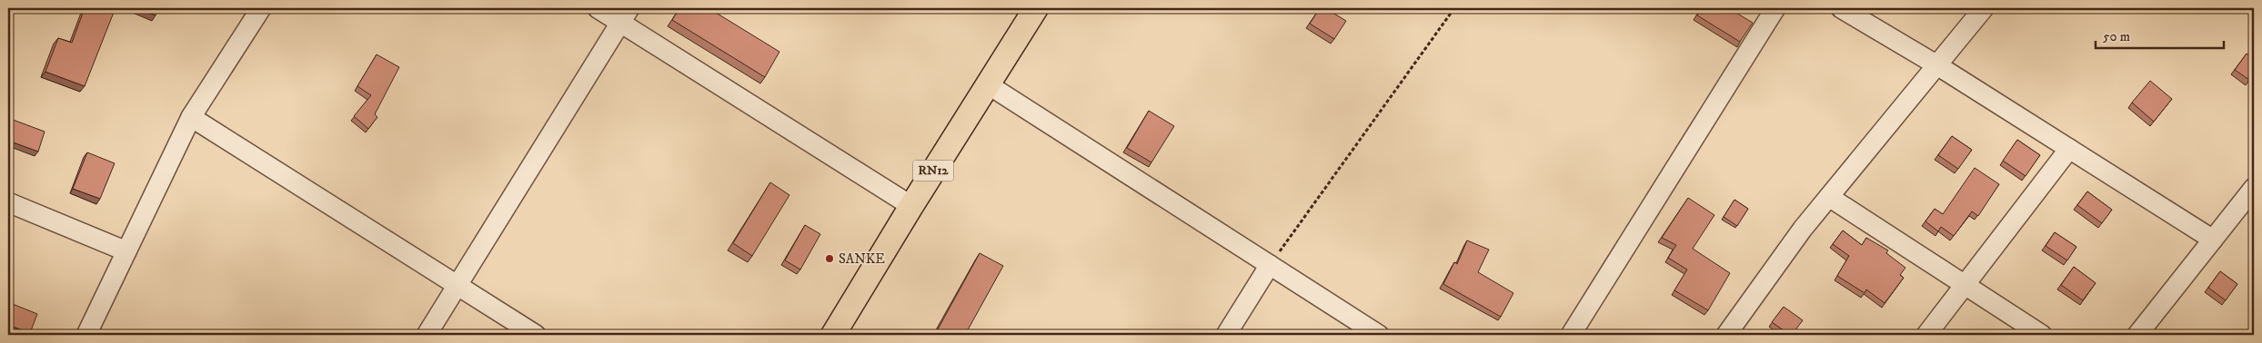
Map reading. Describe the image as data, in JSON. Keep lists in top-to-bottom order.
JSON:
{
  "streets": {
    "main road": ["RN12"]
  },
  "places": ["SANKE"],
  "scale_bar": "50 m"
}
